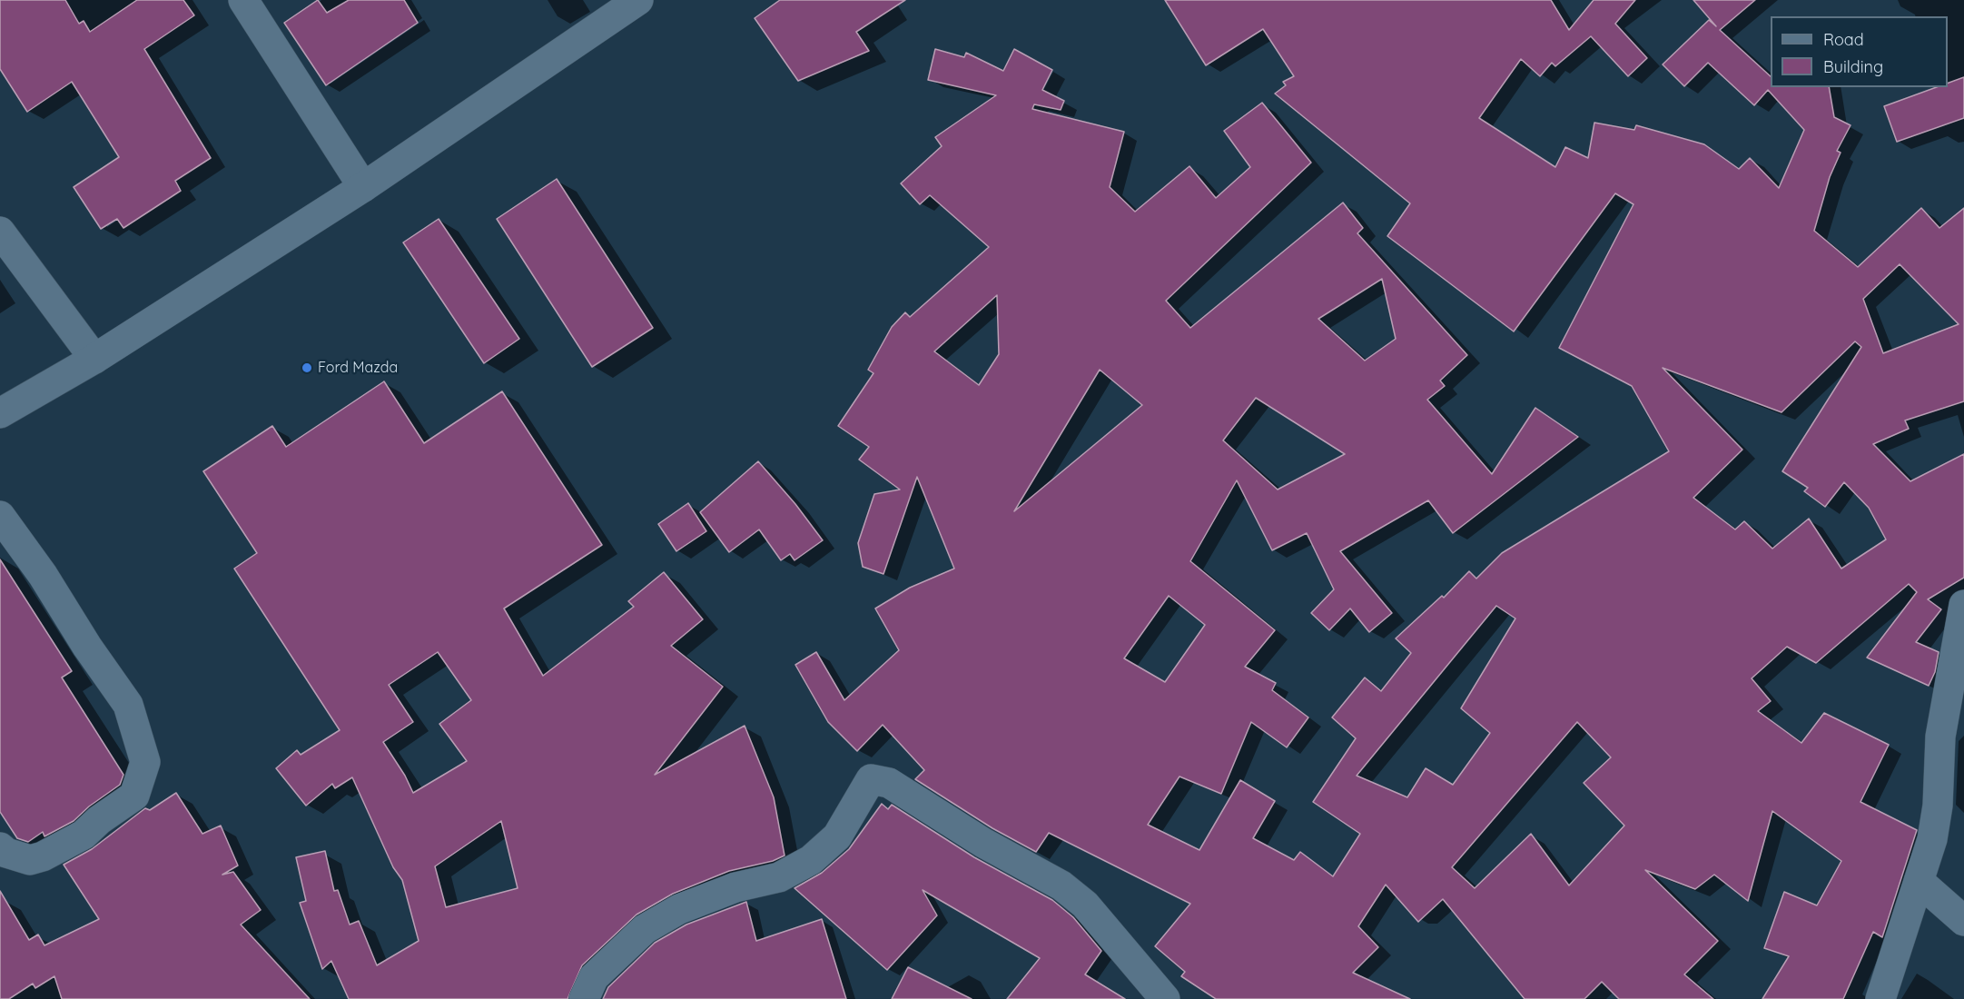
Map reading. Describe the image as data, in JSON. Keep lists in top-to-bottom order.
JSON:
{
  "places": ["Ford Mazda"],
  "legend": ["Road", "Building"]
}
